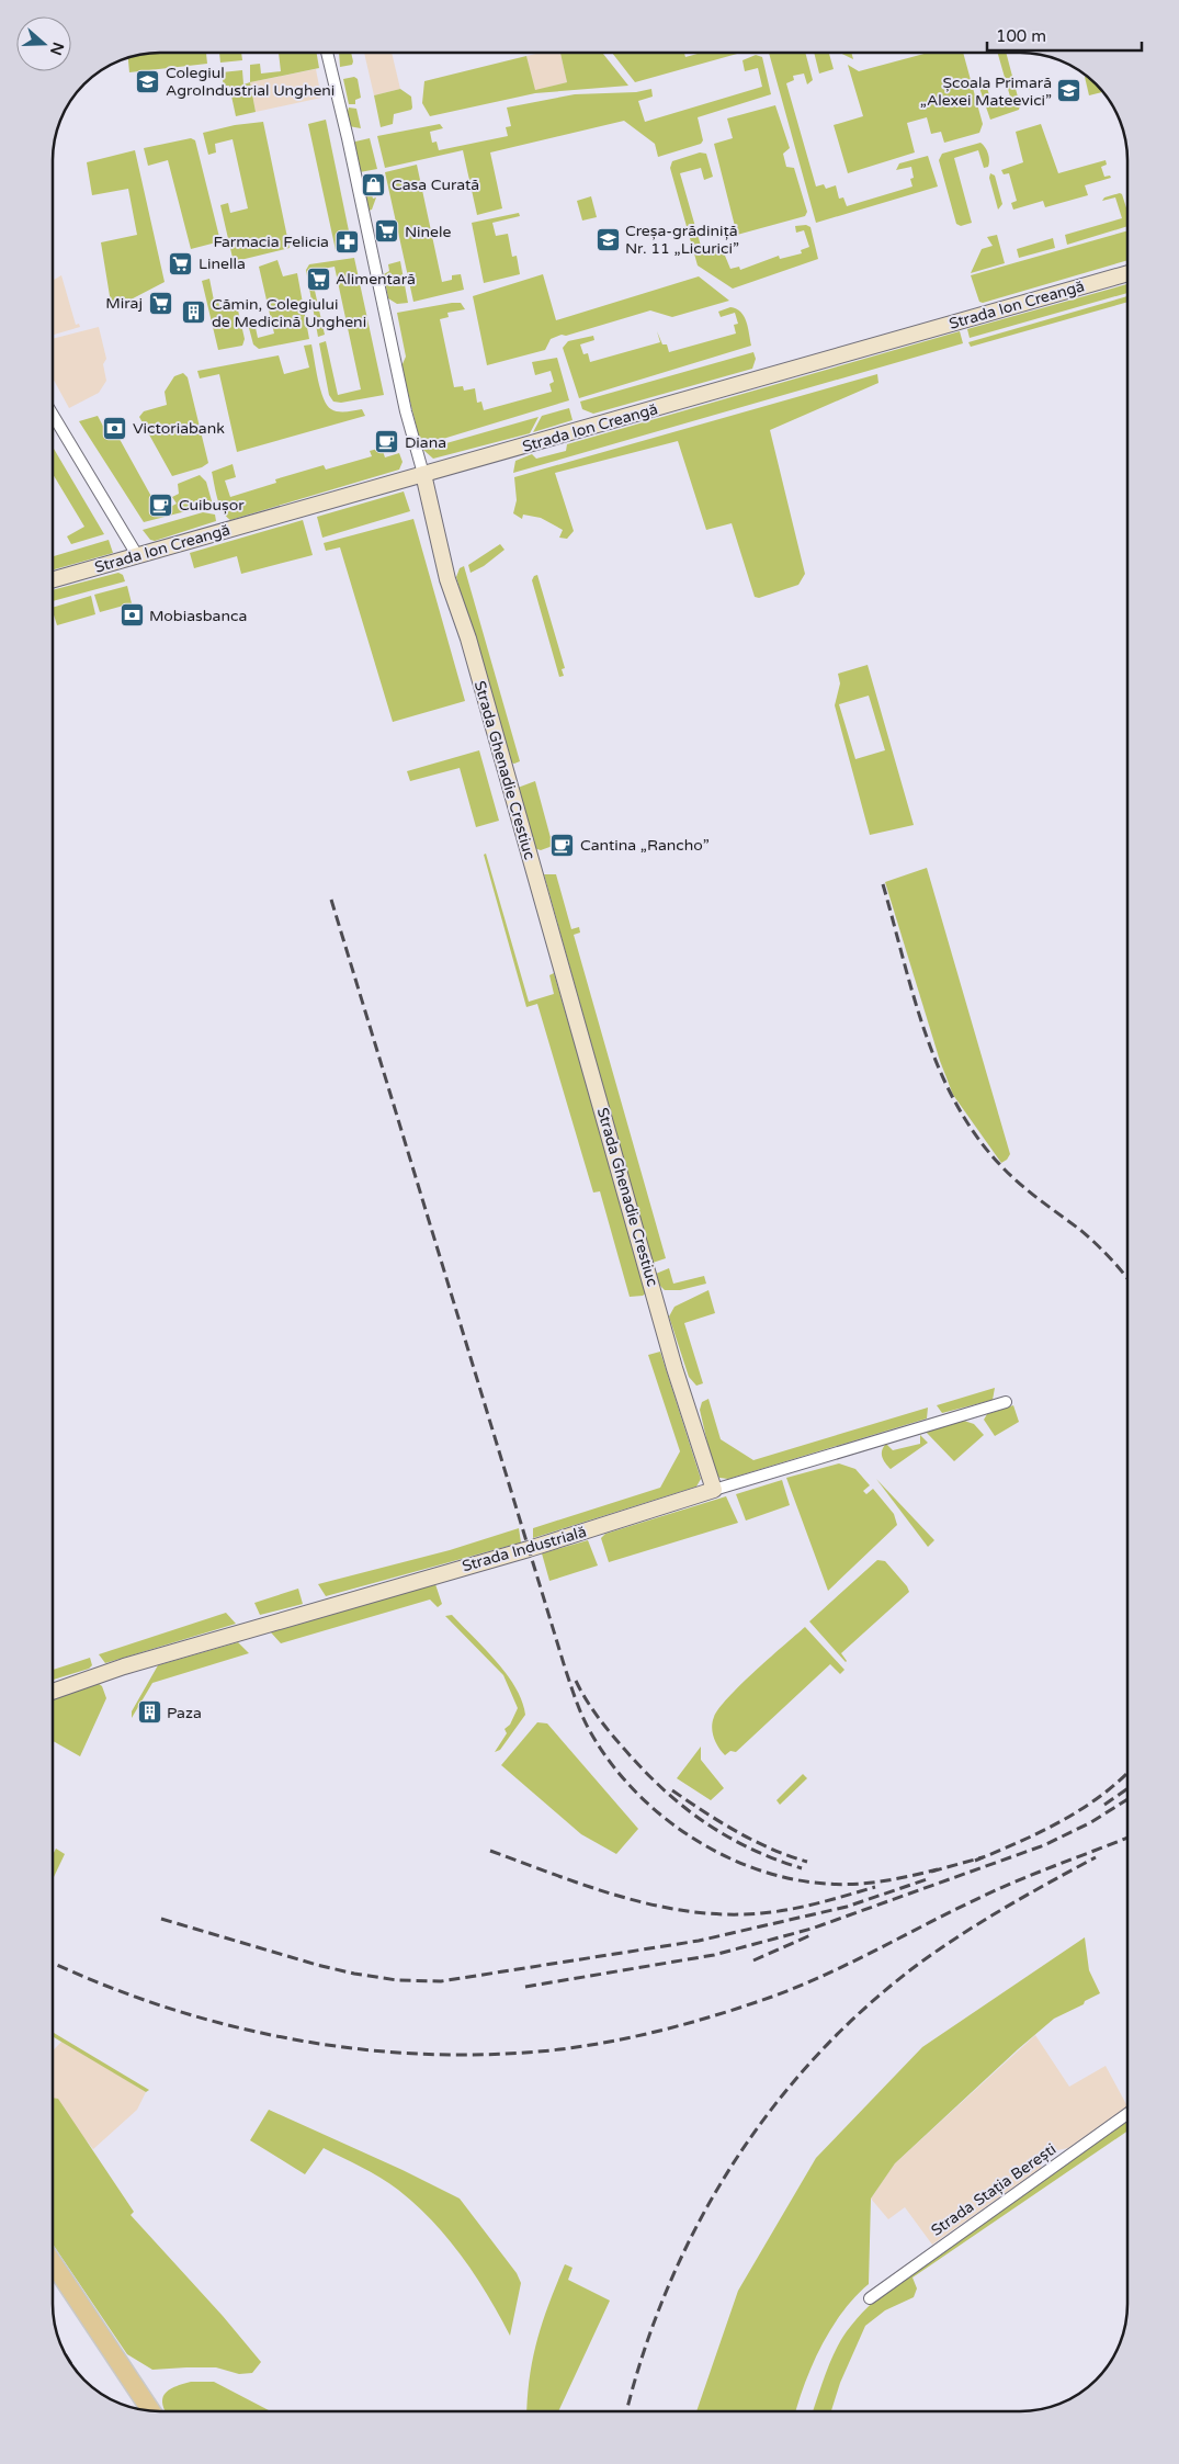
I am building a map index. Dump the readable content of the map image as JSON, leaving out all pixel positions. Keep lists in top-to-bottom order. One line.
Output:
{"streets":{"street":["Strada Ion Creangă","Strada Ghenadie Crestiuc","Strada Industrială","Strada Stația Berești"]},"crossings":[["Strada Ion Creangă","Strada Ghenadie Crestiuc"],["Strada Ghenadie Crestiuc","Strada Industrială"]],"places":{"school or university":["Colegiul AgroIndustrial Ungheni","Școala Primară „Alexei Mateevici”","Creșa-grădiniță Nr. 11 „Licurici”"],"shop":["Casa Curată"],"supermarket":["Ninele","Linella","Alimentară","Miraj"],"pharmacy":["Farmacia Felicia"],"building":["Cămin, Colegiului de Medicină Ungheni","Paza"],"bank":["Victoriabank","Mobiasbanca"],"cafe":["Diana","Cuibușor","Cantina „Rancho”"]},"scale_bar":"100 m","north":"right"}
